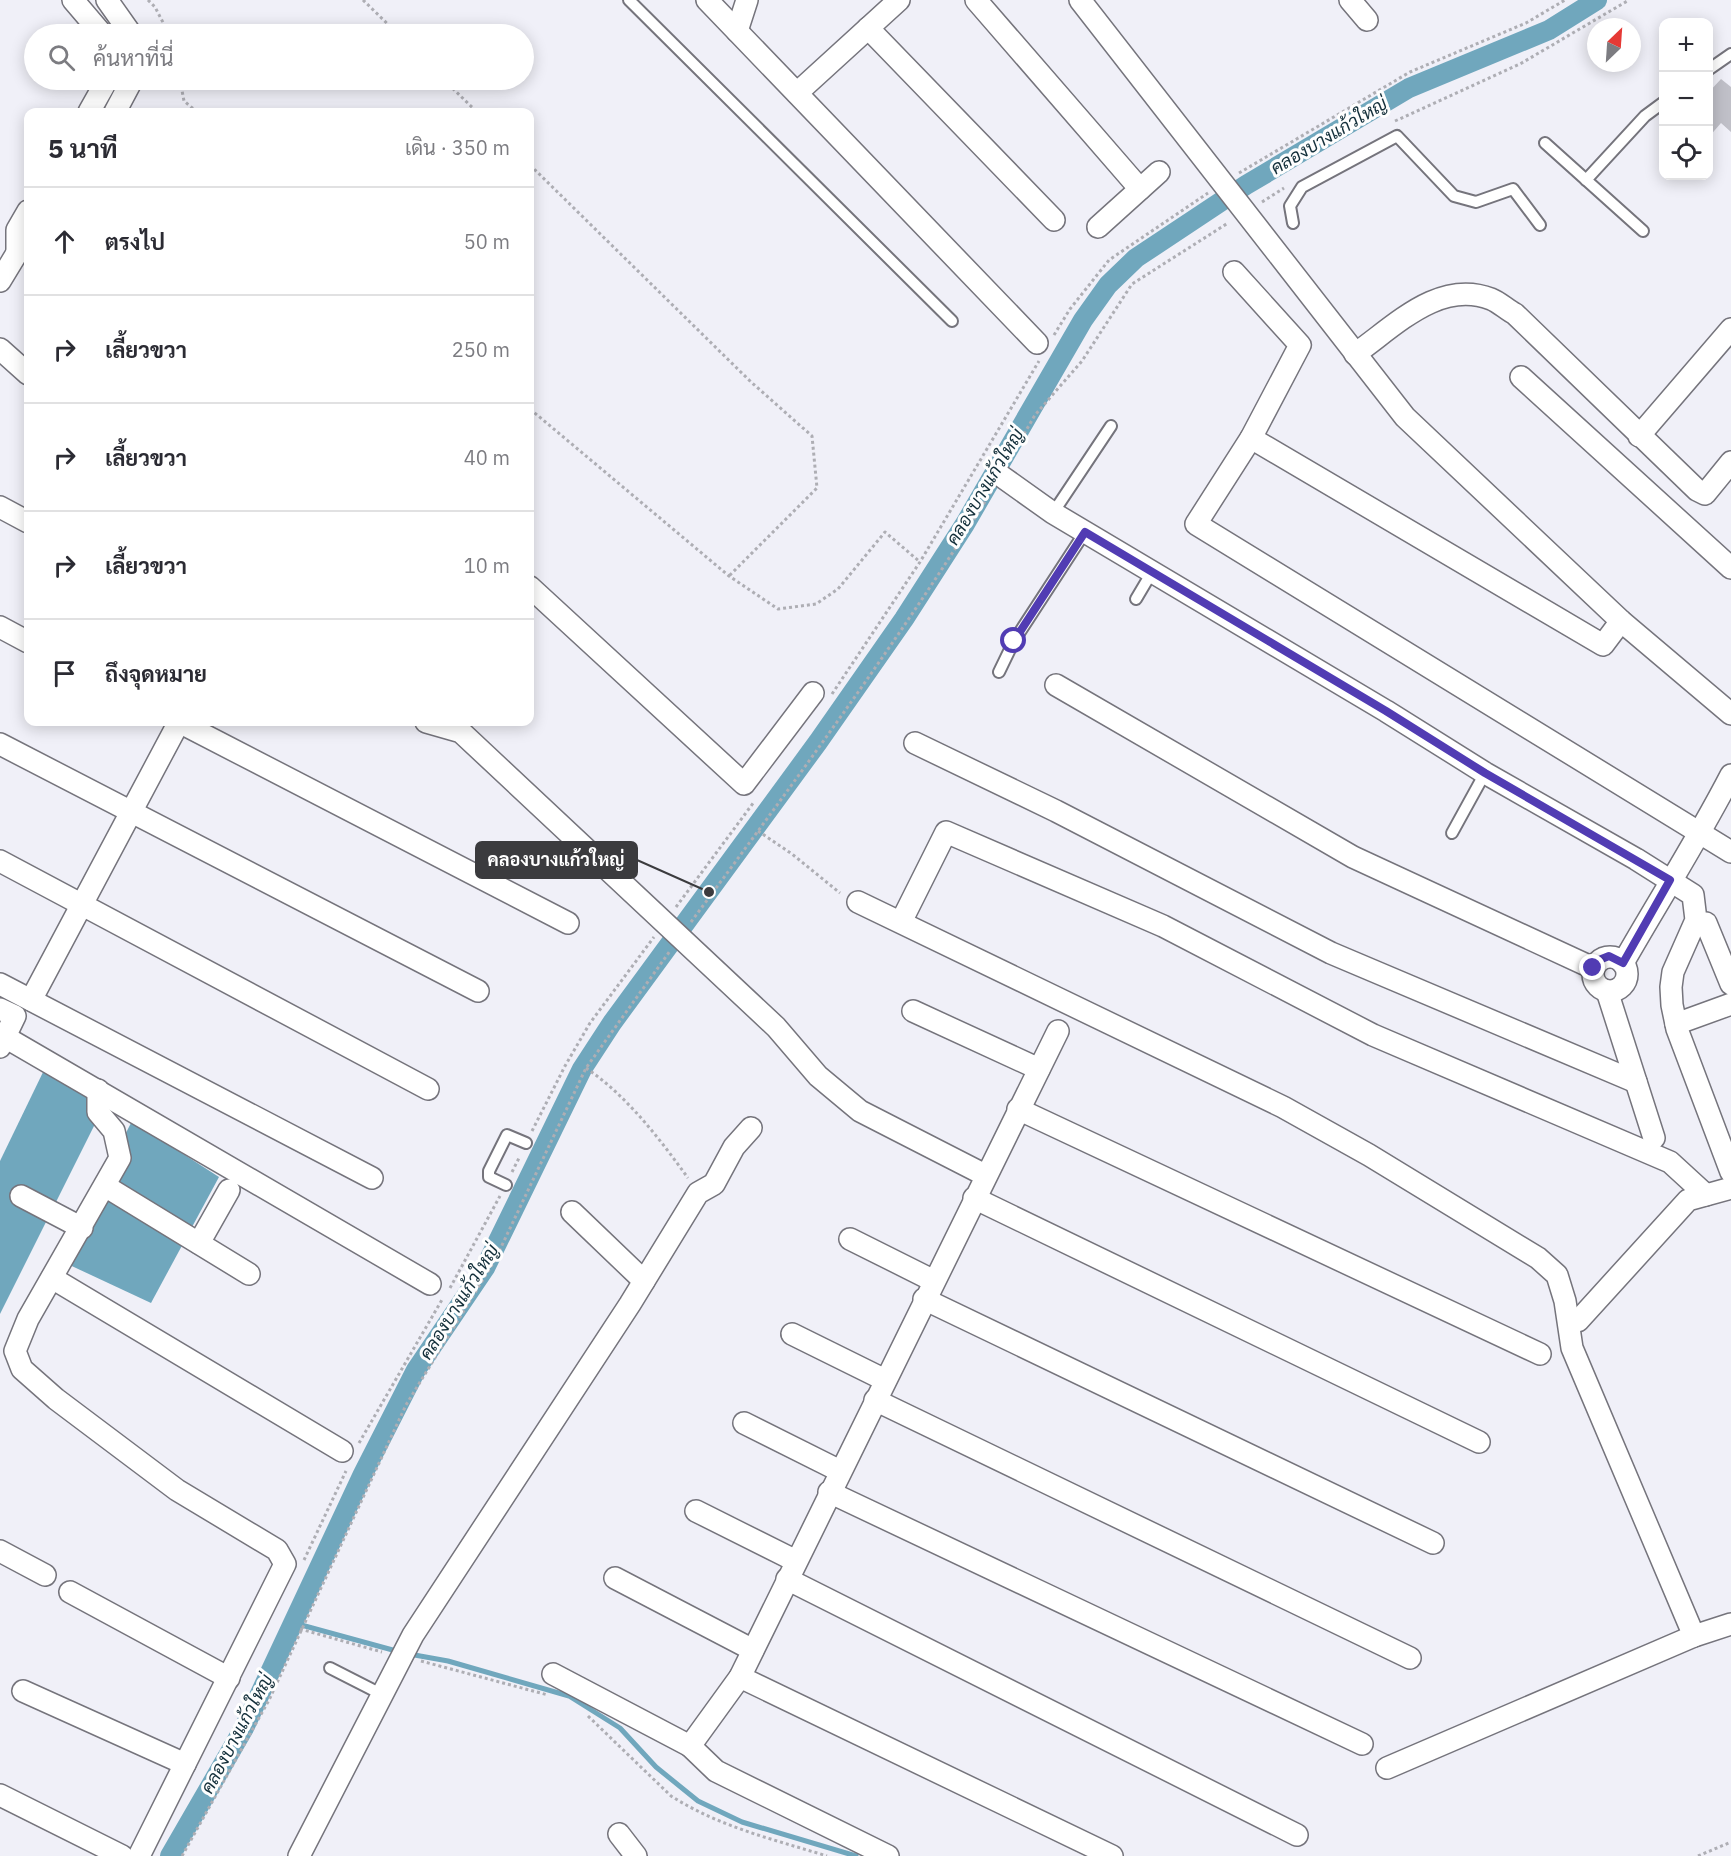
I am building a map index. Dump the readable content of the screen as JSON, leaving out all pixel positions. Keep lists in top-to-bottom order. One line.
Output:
{"water":["คลองบางแก้วใหญ่"],"places":["คลองบางแก้วใหญ่"],"north":"top right","page":{"map_buttons":["+","−"],"search":"ค้นหาที่นี่","heading":["5 นาที","เดิน · 350 m"],"list":[["ตรงไป","50 m"],["เลี้ยวขวา","250 m"],["เลี้ยวขวา","40 m"],["เลี้ยวขวา","10 m"],"ถึงจุดหมาย"]}}
